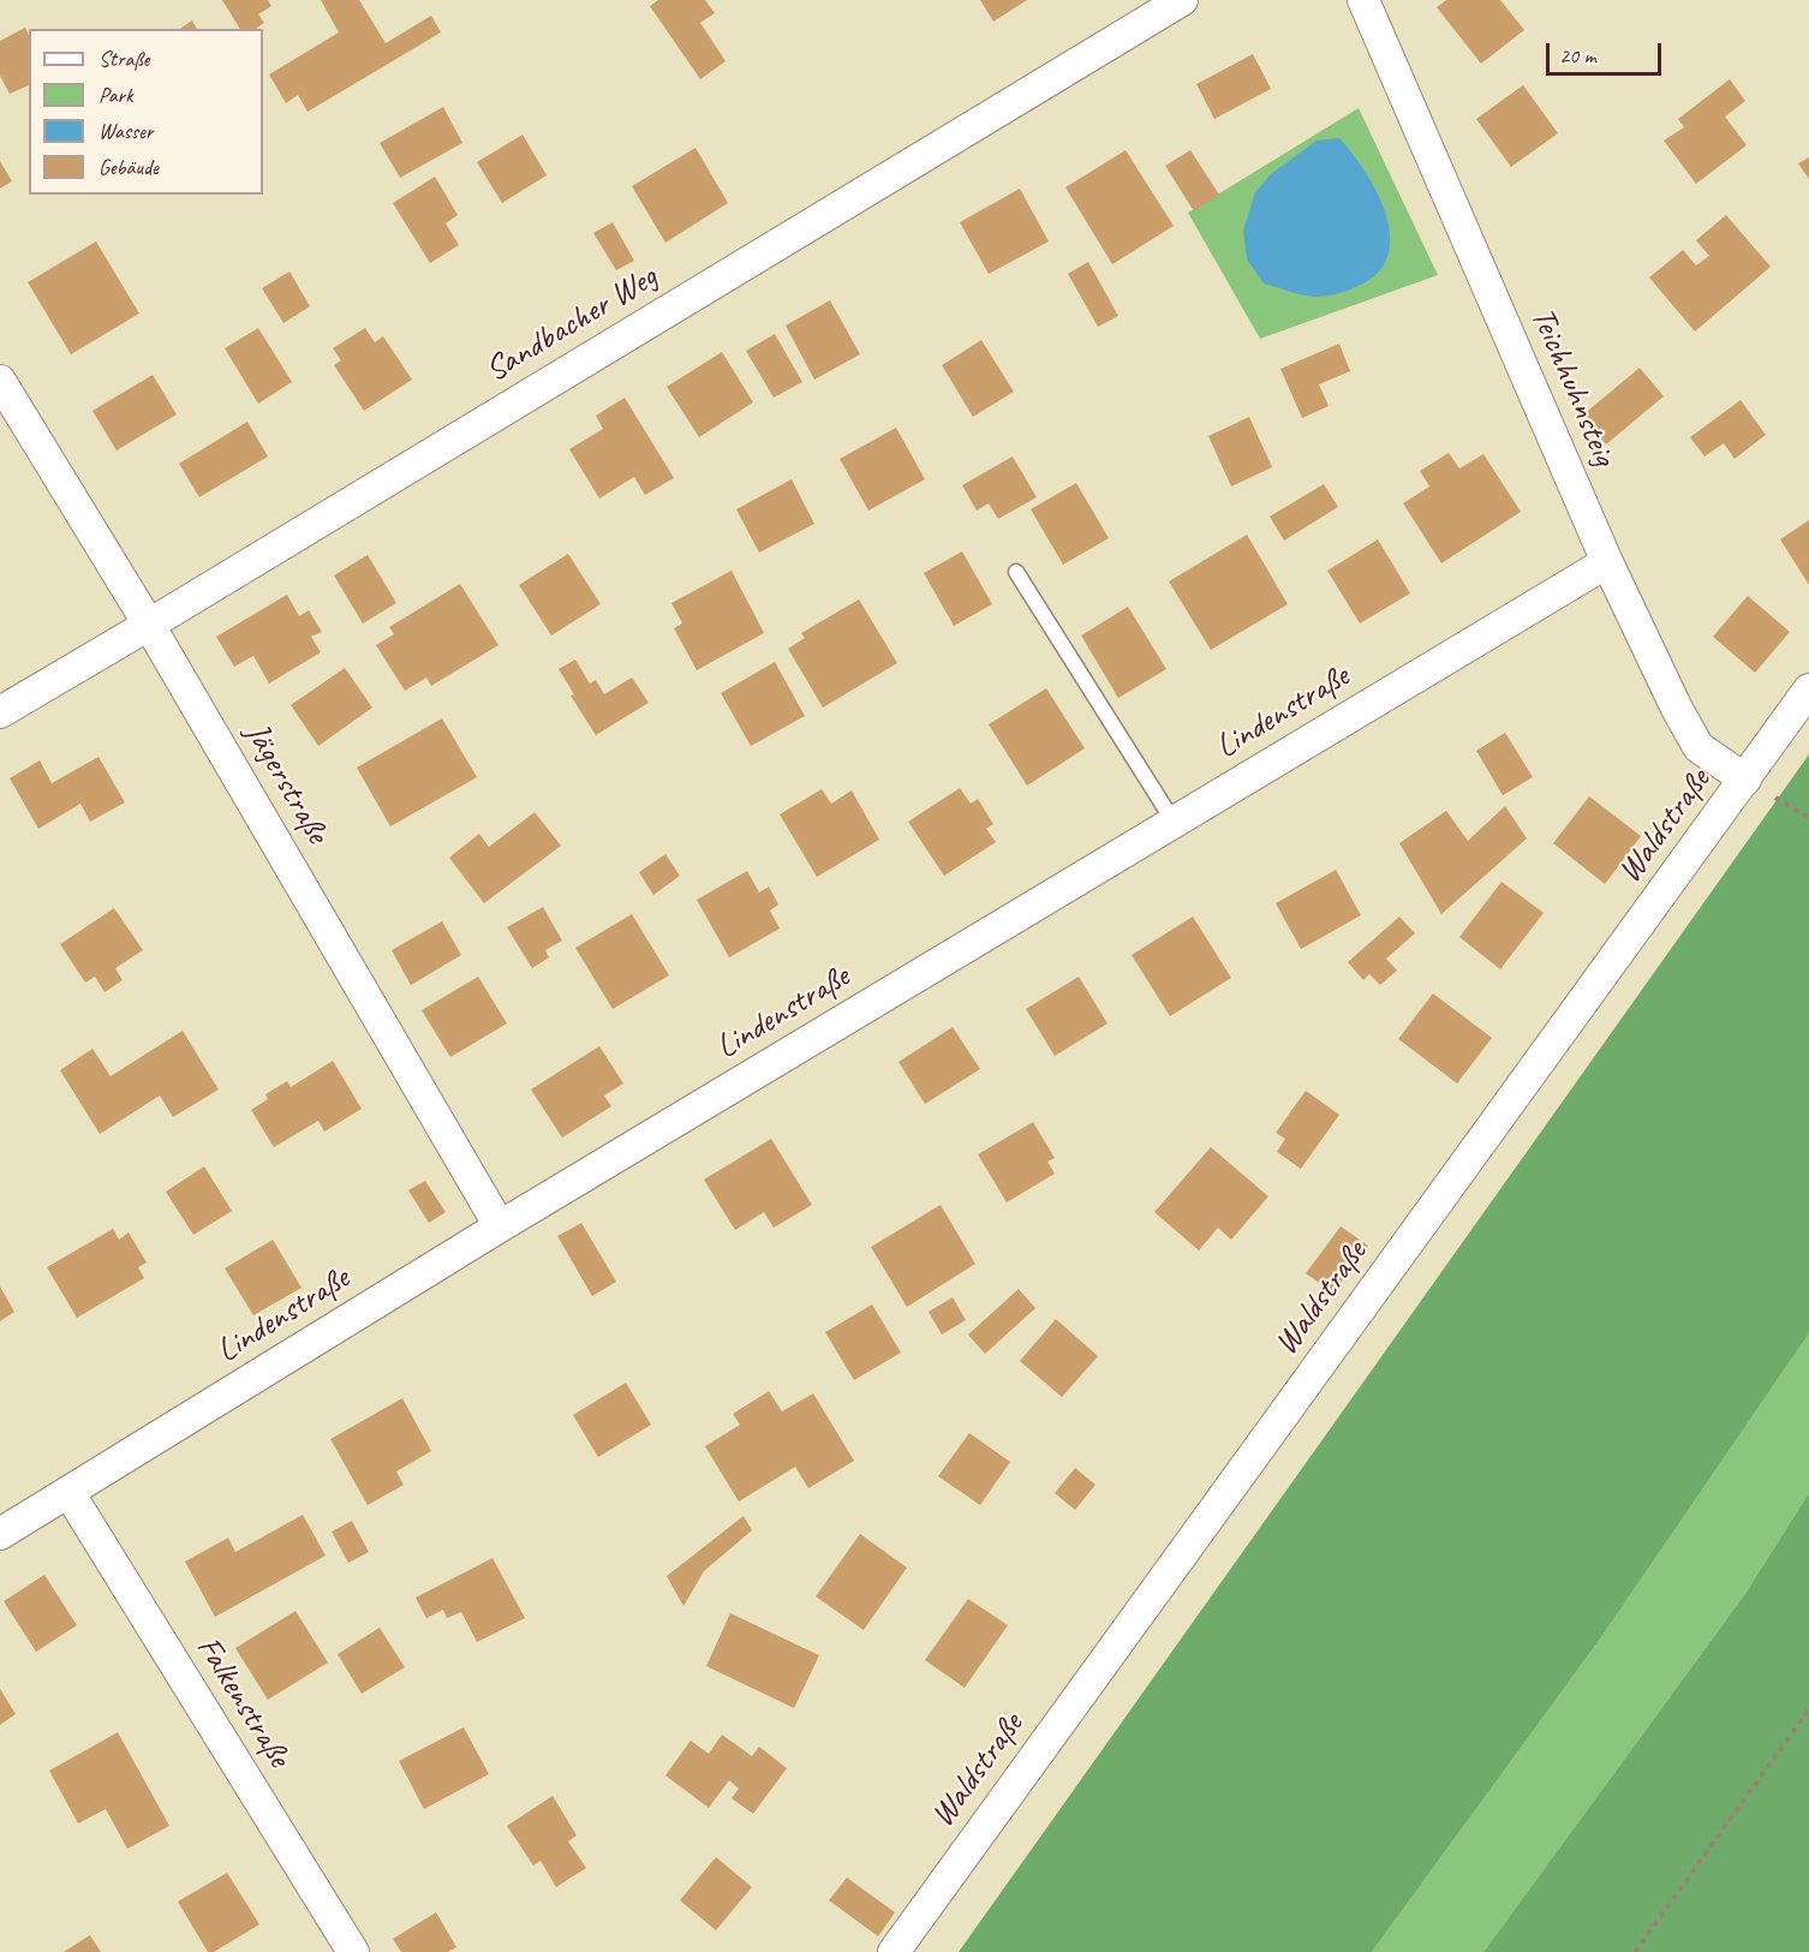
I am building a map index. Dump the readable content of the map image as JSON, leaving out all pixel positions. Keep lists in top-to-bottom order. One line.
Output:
{"streets":{"street":["Sandbacher Weg","Teichhuhnsteig","Lindenstraße","Jägerstraße","Waldstraße","Falkenstraße"]},"crossings":[["Sandbacher Weg","Jägerstraße"],["Teichhuhnsteig","Lindenstraße"],["Teichhuhnsteig","Waldstraße"],["Lindenstraße","Jägerstraße"],["Lindenstraße","Falkenstraße"]],"legend":["Straße","Park","Wasser","Gebäude"],"scale_bar":"20 m"}
